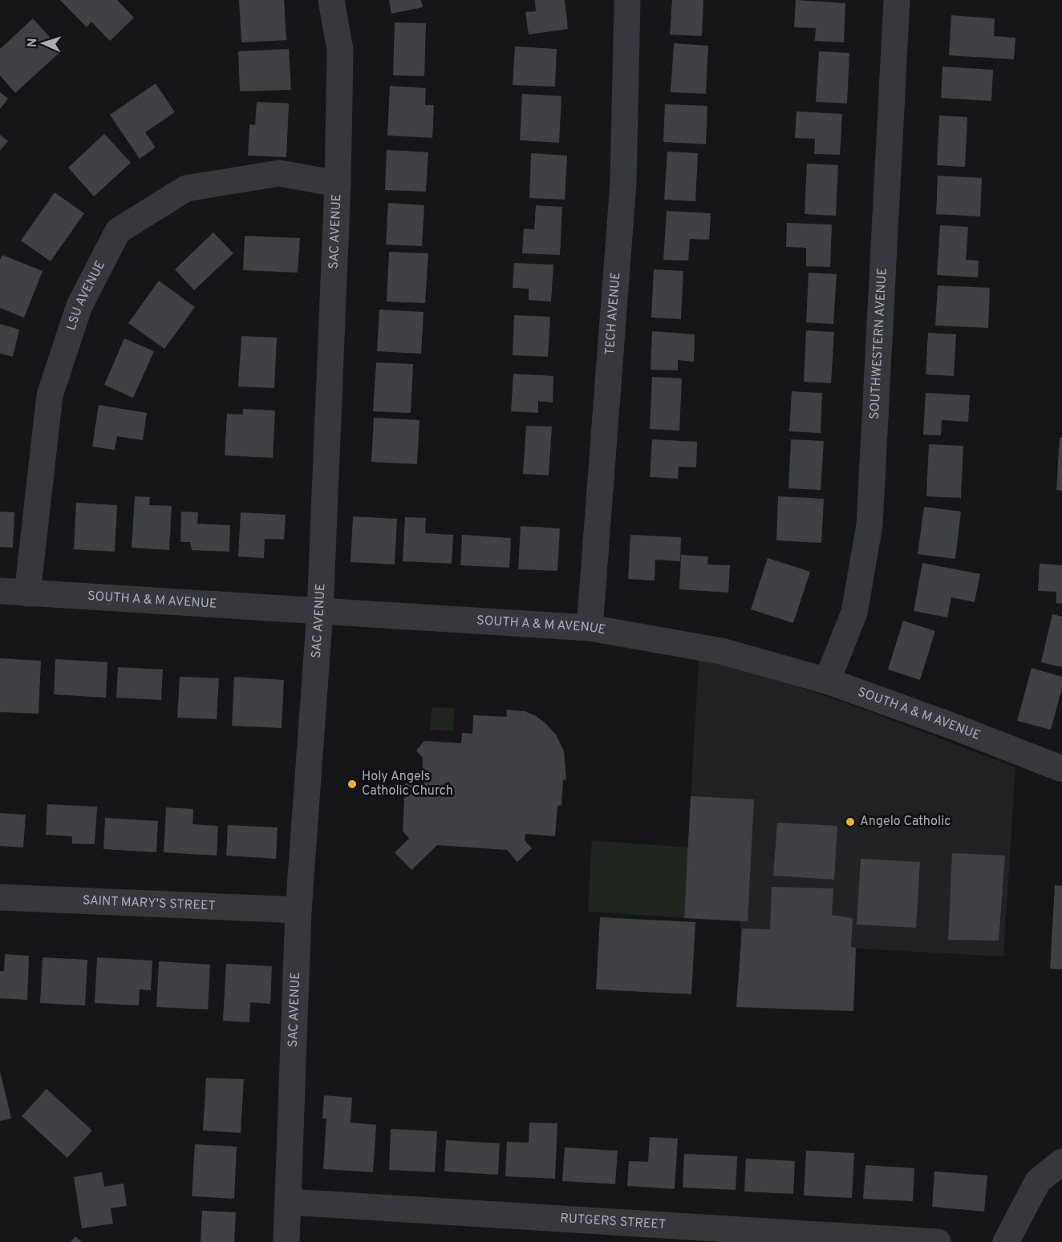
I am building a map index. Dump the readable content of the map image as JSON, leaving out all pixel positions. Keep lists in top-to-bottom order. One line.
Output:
{"streets":{"street":["SAC AVENUE","LSU AVENUE","TECH AVENUE","SOUTHWESTERN AVENUE","SOUTH A & M AVENUE","SAINT MARY'S STREET","RUTGERS STREET"]},"crossings":[["SAC AVENUE","LSU AVENUE"],["SAC AVENUE","SOUTH A & M AVENUE"],["SAC AVENUE","SAINT MARY'S STREET"],["SAC AVENUE","RUTGERS STREET"],["LSU AVENUE","SOUTH A & M AVENUE"],["TECH AVENUE","SOUTH A & M AVENUE"],["SOUTHWESTERN AVENUE","SOUTH A & M AVENUE"]],"places":["Holy Angels Catholic Church","Angelo Catholic"],"north":"left"}
